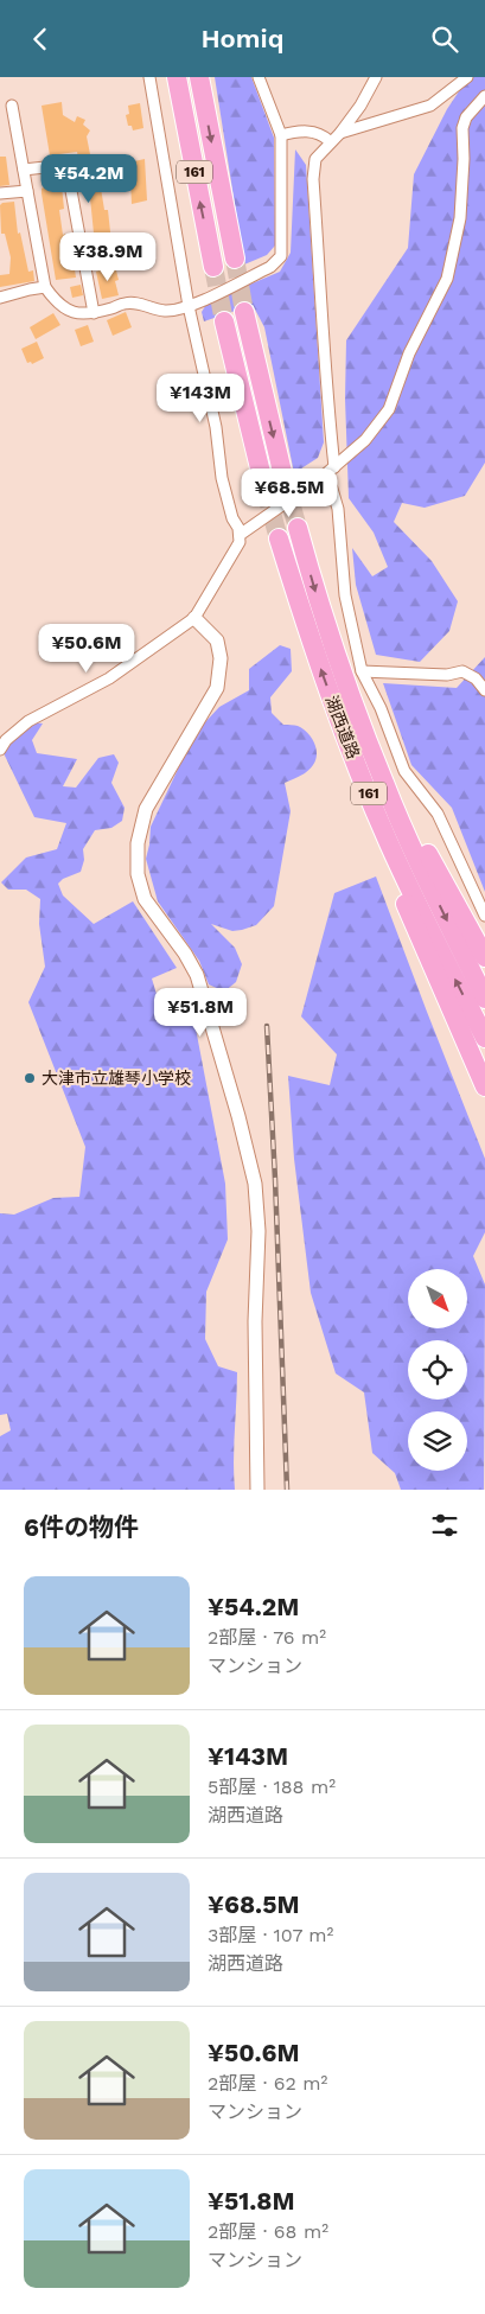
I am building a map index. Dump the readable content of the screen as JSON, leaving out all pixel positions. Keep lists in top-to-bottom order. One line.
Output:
{"streets":{"highway":["161","湖西道路"]},"places":["大津市立雄琴小学校"],"north":"bottom right","page":{"header":"Homiq","price":["¥54.2M","¥38.9M","¥143M","¥68.5M","¥50.6M","¥51.8M"],"heading":"6件の物件","list":[{"name":"¥54.2M","note":"2部屋 · 76 m² · マンション"},{"name":"¥143M","note":"5部屋 · 188 m² · 湖西道路"},{"name":"¥68.5M","note":"3部屋 · 107 m² · 湖西道路"},{"name":"¥50.6M","note":"2部屋 · 62 m² · マンション"},{"name":"¥51.8M","note":"2部屋 · 68 m² · マンション"}]}}
